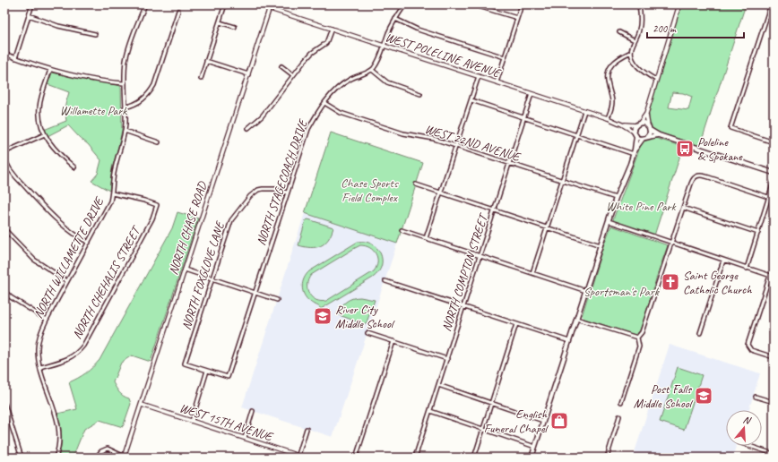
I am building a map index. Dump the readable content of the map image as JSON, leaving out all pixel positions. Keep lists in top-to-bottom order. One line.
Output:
{"streets":{"street":["WEST POLELINE AVENUE","WEST 22ND AVENUE","NORTH STAGECOACH DRIVE","NORTH CHASE ROAD","NORTH WILLAMETTE DRIVE","NORTH COMPTON STREET","NORTH FOXGLOVE LANE","NORTH CHEHALIS STREET","WEST 15TH AVENUE"]},"crossings":[["WEST POLELINE AVENUE","NORTH CHASE ROAD"],["WEST POLELINE AVENUE","NORTH COMPTON STREET"],["WEST 22ND AVENUE","NORTH STAGECOACH DRIVE"],["WEST 22ND AVENUE","NORTH COMPTON STREET"],["NORTH STAGECOACH DRIVE","NORTH FOXGLOVE LANE"],["NORTH CHASE ROAD","WEST 15TH AVENUE"],["NORTH WILLAMETTE DRIVE","NORTH CHEHALIS STREET"]],"parks":["Willamette Park","Chase Sports Field Complex","White Pine Park","Sportsman's Park"],"places":{"bus stop":["Poleline & Spokane"],"church":["Saint George Catholic Church"],"school or university":["River City Middle School","Post Falls Middle School"],"shop":["English Funeral Chapel"]},"scale_bar":"200 m","north":"top"}
